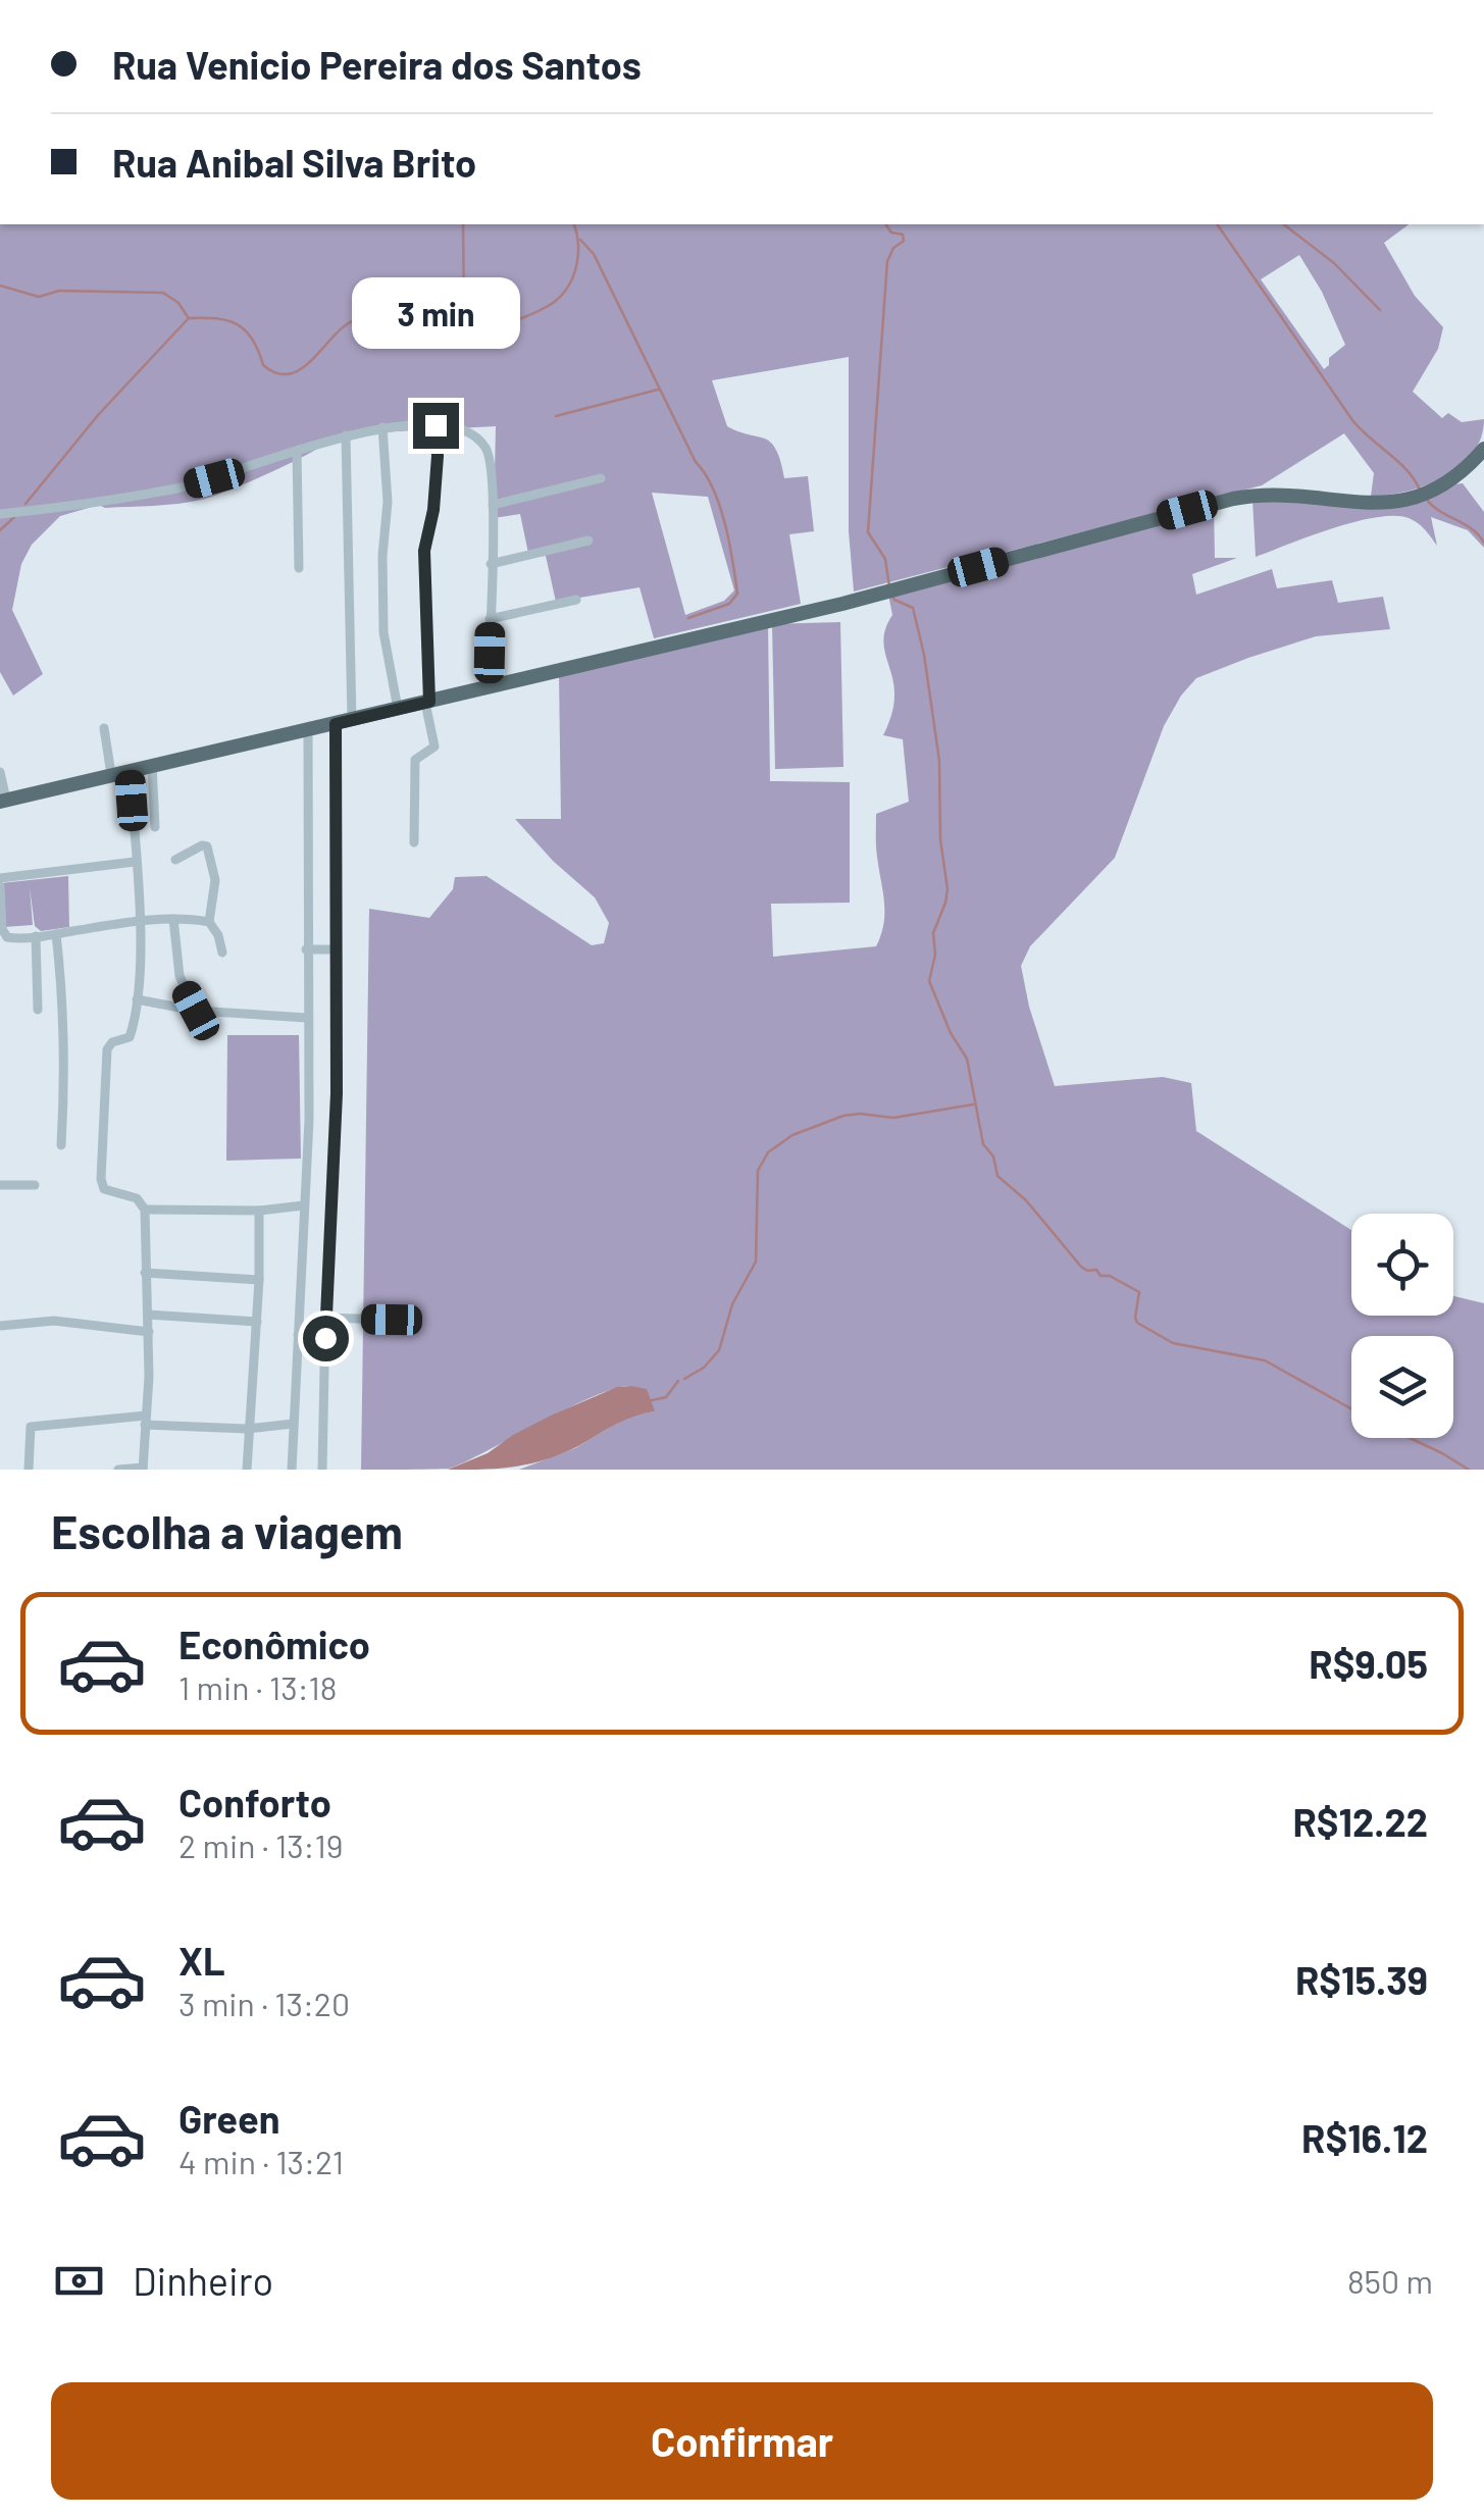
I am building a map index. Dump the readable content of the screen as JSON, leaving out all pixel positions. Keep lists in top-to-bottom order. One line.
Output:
{"page":{"banner":["Rua Venicio Pereira dos Santos","Rua Anibal Silva Brito"],"bubble":"3 min","heading":"Escolha a viagem","list":[{"name":"Econômico","note":"1 min · 13:18","value":"R$9.05"},{"name":"Conforto","note":"2 min · 13:19","value":"R$12.22"},{"name":"XL","note":"3 min · 13:20","value":"R$15.39"},{"name":"Green","note":"4 min · 13:21","value":"R$16.12"}],"pay":["Dinheiro","850 m"],"buttons":"Confirmar"}}
